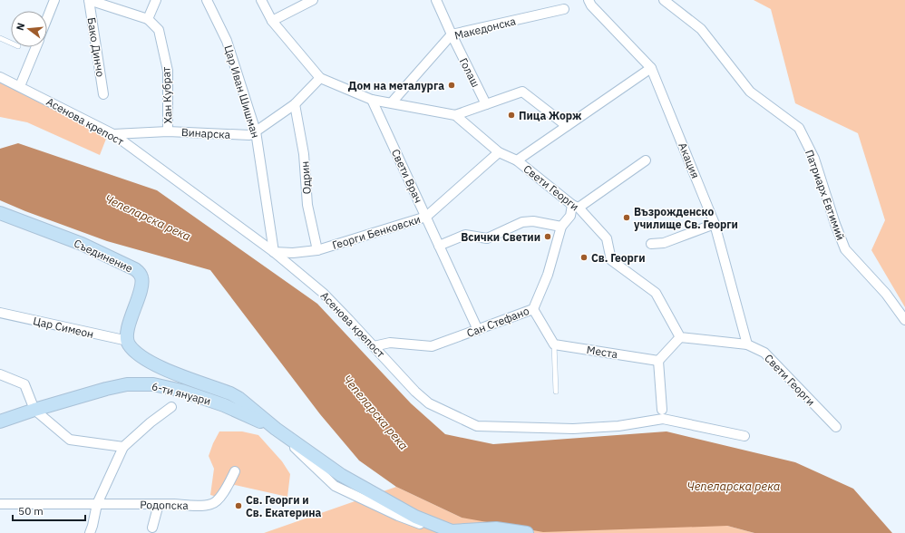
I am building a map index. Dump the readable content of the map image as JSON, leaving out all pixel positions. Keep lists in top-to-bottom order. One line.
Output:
{"streets":{"main road":["Съединение","6-ти януари"],"street":["Македонска","Бако Динчо","Голаш","Цар Иван Шишман","Хан Кубрат","Асенова крепост","Винарска","Акация","Свети Врач","Одрин","Свети Георги","Патриарх Евтимий","Георги Бенковски","Сан Стефано","Цар Симеон","Места","Родопска"]},"crossings":[["Македонска","Голаш"],["Македонска","Свети Георги"],["Цар Иван Шишман","Асенова крепост"],["Цар Иван Шишман","Винарска"],["Цар Иван Шишман","Георги Бенковски"],["Хан Кубрат","Винарска"],["Асенова крепост","Винарска"],["Асенова крепост","Георги Бенковски"],["Асенова крепост","Сан Стефано"],["Винарска","Одрин"],["Винарска","Свети Георги"],["Акация","Свети Георги"],["Свети Врач","Свети Георги"],["Свети Врач","Георги Бенковски"],["Свети Врач","Сан Стефано"],["Одрин","Георги Бенковски"],["Свети Георги","Георги Бенковски"],["Свети Георги","Сан Стефано"],["Съединение","Цар Симеон"]],"water":["Чепеларска река"],"places":["Дом на металурга","Пица Жорж","Възрожденско училище Св. Георги","Всички Светии","Св. Георги","Св. Георги и Св. Екатерина"],"scale_bar":"50 m","north":"left"}
